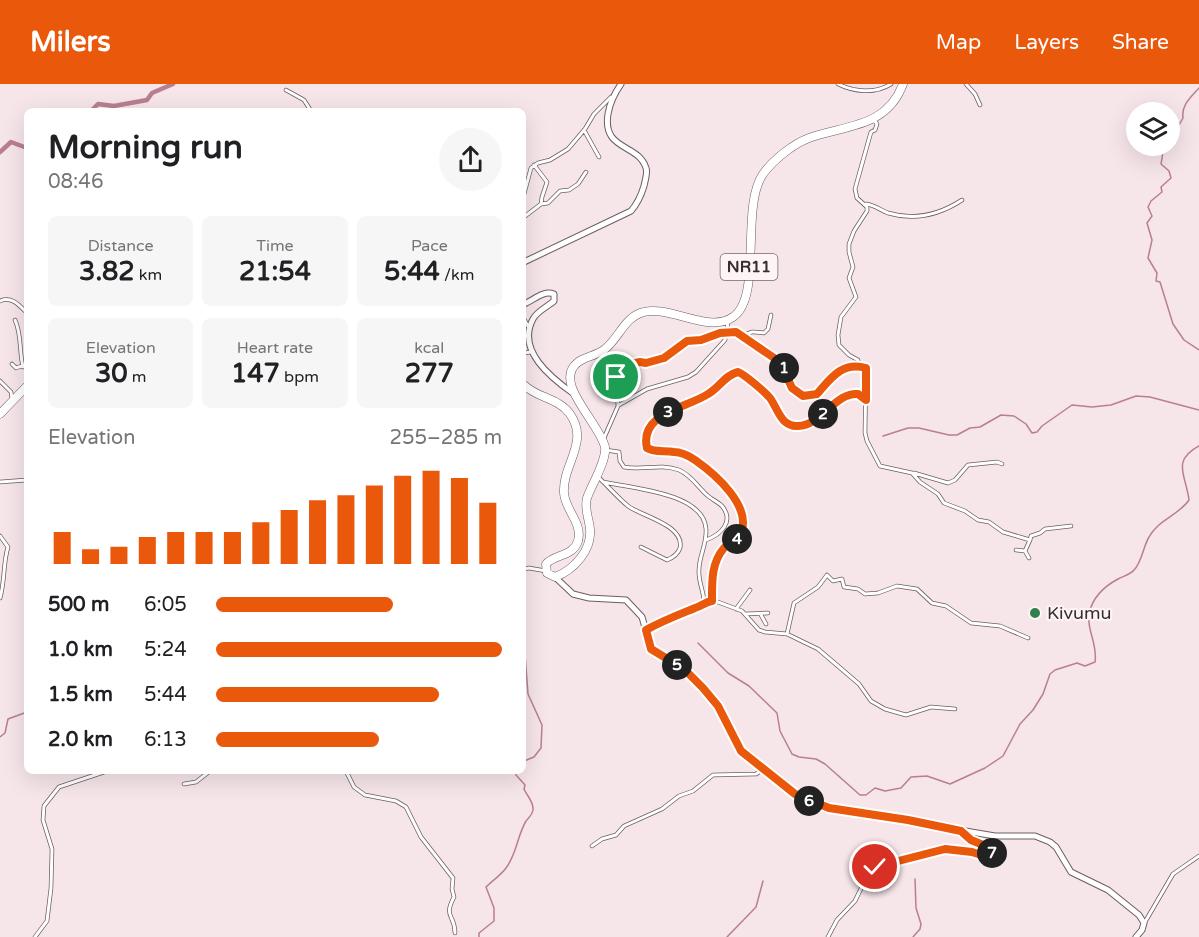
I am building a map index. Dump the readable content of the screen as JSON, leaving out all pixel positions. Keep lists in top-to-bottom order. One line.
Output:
{"streets":{"highway":["NR11"]},"places":["Kivumu"],"page":{"header":"Milers","nav":["Map","Layers","Share"],"heading":["Morning run","08:46"],"stats":[["Distance","3.82 km"],["Time","21:54"],["Pace","5:44 /km"],["Elevation","30 m"],["Heart rate","147 bpm"],["kcal","277"]],"pins":["1","3","2","4","5","6","7"],"chart":["Elevation","255–285 m"],"list":[{"name":"500 m","note":"6:05"},{"name":"1.0 km","note":"5:24"},{"name":"1.5 km","note":"5:44"},{"name":"2.0 km","note":"6:13"}]}}
